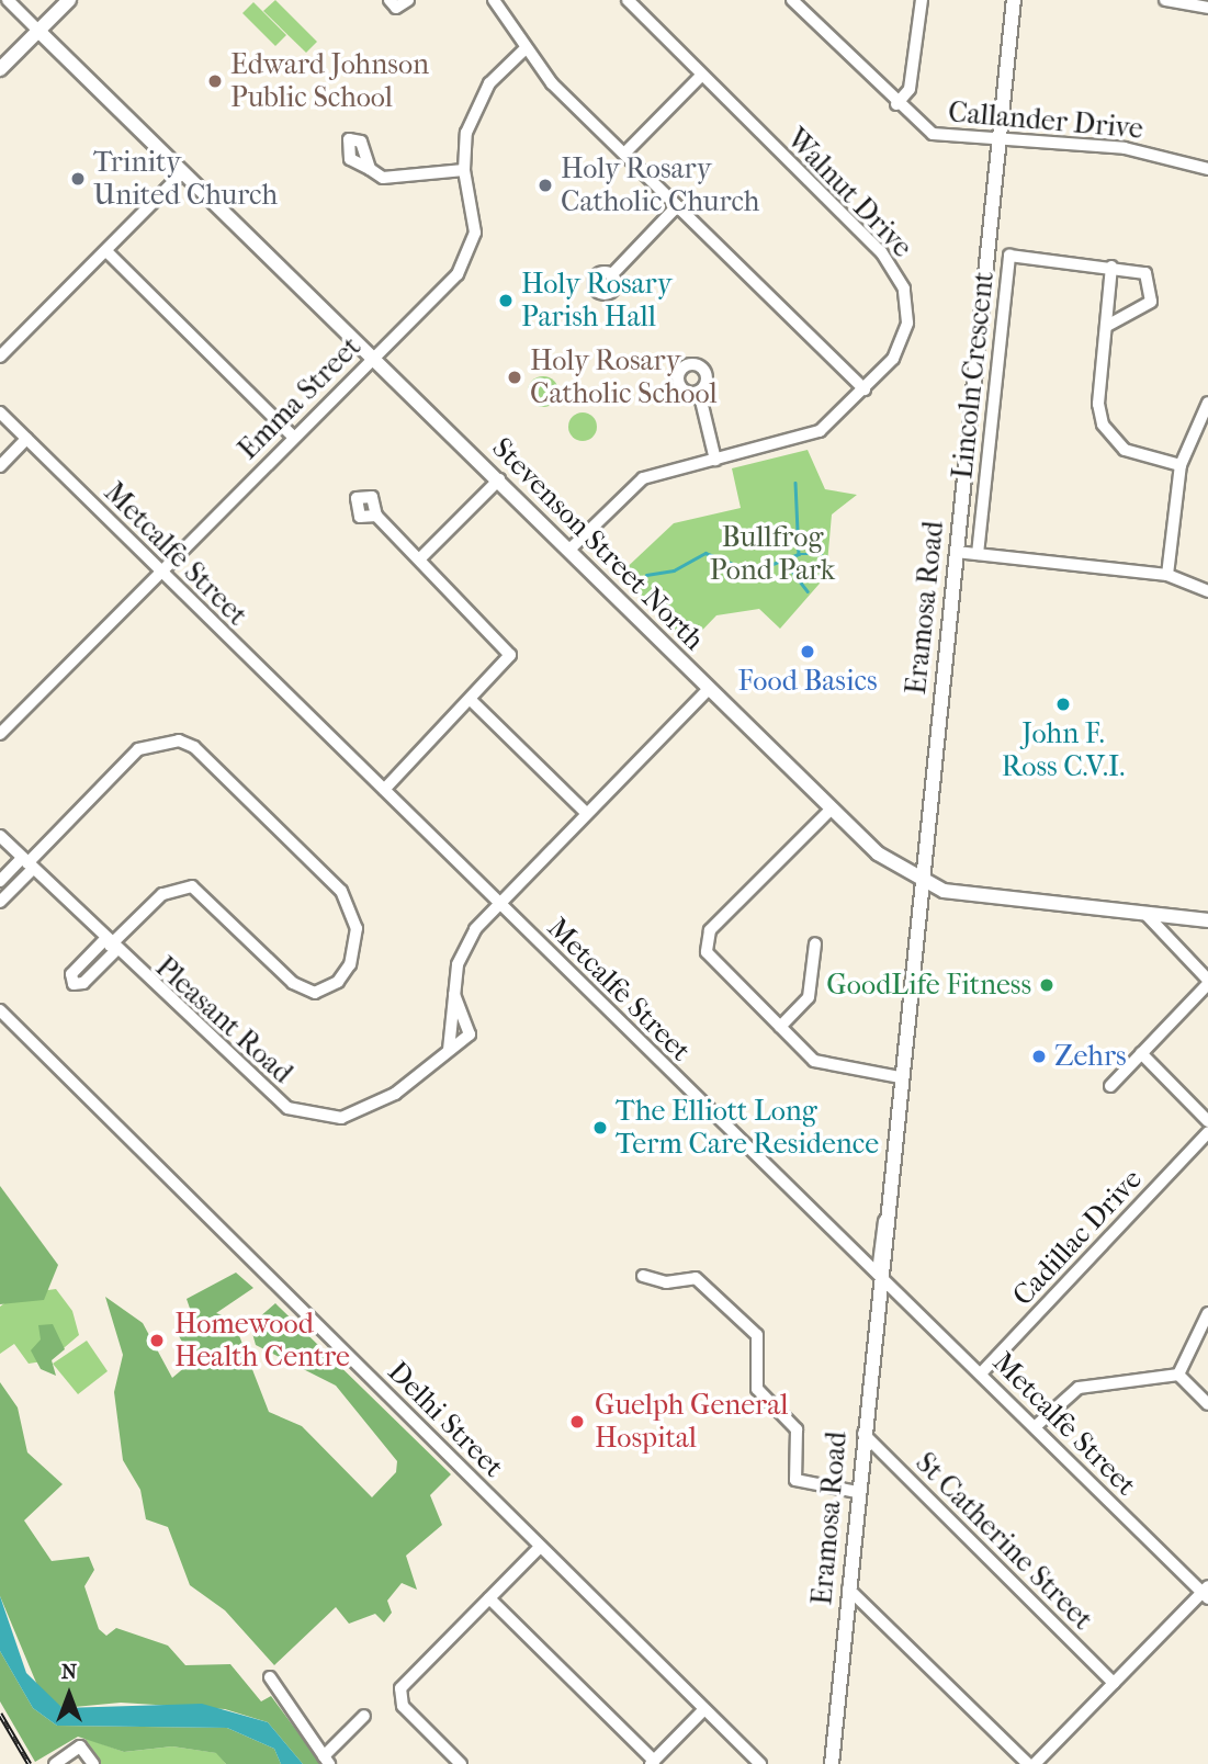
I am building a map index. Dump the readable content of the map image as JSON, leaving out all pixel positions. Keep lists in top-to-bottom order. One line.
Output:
{"streets":{"main road":["Stevenson Street North","Eramosa Road"],"street":["Callander Drive","Walnut Drive","Lincoln Crescent","Emma Street","Metcalfe Street","Pleasant Road","Cadillac Drive","Delhi Street","St Catherine Street"]},"crossings":[["Callander Drive","Eramosa Road"],["Walnut Drive","Stevenson Street North"],["Emma Street","Stevenson Street North"],["Emma Street","Metcalfe Street"],["Stevenson Street North","Eramosa Road"],["Metcalfe Street","Eramosa Road"],["Metcalfe Street","Cadillac Drive"],["Eramosa Road","St Catherine Street"]],"parks":["Bullfrog Pond Park"],"places":["Edward Johnson Public School","Trinity United Church","Holy Rosary Catholic Church","Holy Rosary Parish Hall","Holy Rosary Catholic School","Food Basics","John F. Ross C.V.I.","GoodLife Fitness","Zehrs","The Elliott Long Term Care Residence","Homewood Health Centre","Guelph General Hospital"],"north":"top"}
